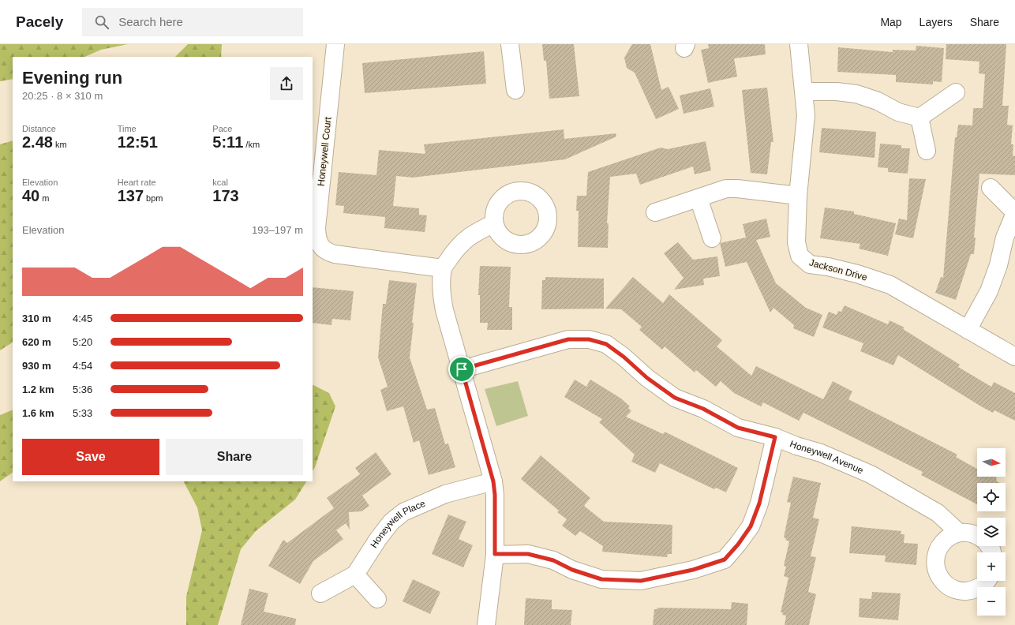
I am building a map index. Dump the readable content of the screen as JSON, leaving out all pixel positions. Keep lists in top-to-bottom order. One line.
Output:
{"streets":{"street":["Honeywell Court","Jackson Drive","Honeywell Avenue","Honeywell Place"]},"north":"right","page":{"header":"Pacely","search":"Search here","nav":["Map","Layers","Share"],"heading":["Evening run","20:25 · 8 × 310 m"],"stats":[["Distance","2.48 km"],["Time","12:51"],["Pace","5:11 /km"],["Elevation","40 m"],["Heart rate","137 bpm"],["kcal","173"]],"chart":["Elevation","193–197 m"],"list":[{"name":"310 m","note":"4:45"},{"name":"620 m","note":"5:20"},{"name":"930 m","note":"4:54"},{"name":"1.2 km","note":"5:36"},{"name":"1.6 km","note":"5:33"}],"buttons":["Save","Share"],"map_buttons":["+","−"]}}
